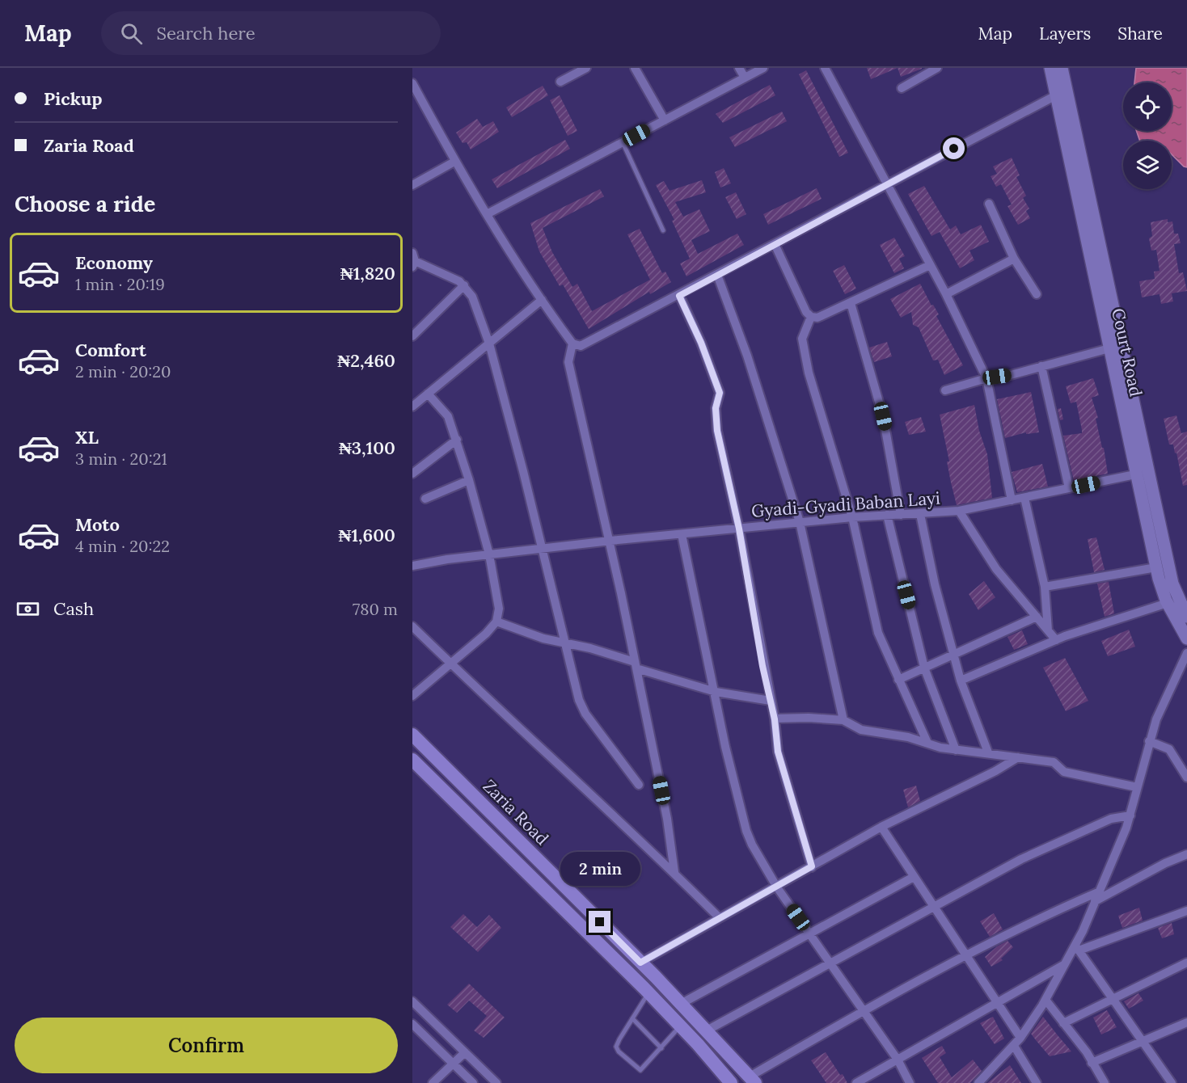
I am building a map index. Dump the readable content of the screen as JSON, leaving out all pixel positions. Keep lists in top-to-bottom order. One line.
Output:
{"streets":{"highway":["Zaria Road"],"main road":["Court Road"],"street":["Gyadi-Gyadi Baban Layi"]},"crossings":[["Court Road","Gyadi-Gyadi Baban Layi"]],"page":{"header":"Map","search":"Search here","nav":["Map","Layers","Share"],"banner":["Pickup","Zaria Road"],"heading":"Choose a ride","list":[{"name":"Economy","note":"1 min · 20:19","value":"₦1,820"},{"name":"Comfort","note":"2 min · 20:20","value":"₦2,460"},{"name":"XL","note":"3 min · 20:21","value":"₦3,100"},{"name":"Moto","note":"4 min · 20:22","value":"₦1,600"}],"pay":["Cash","780 m"],"bubble":"2 min","buttons":"Confirm"}}
